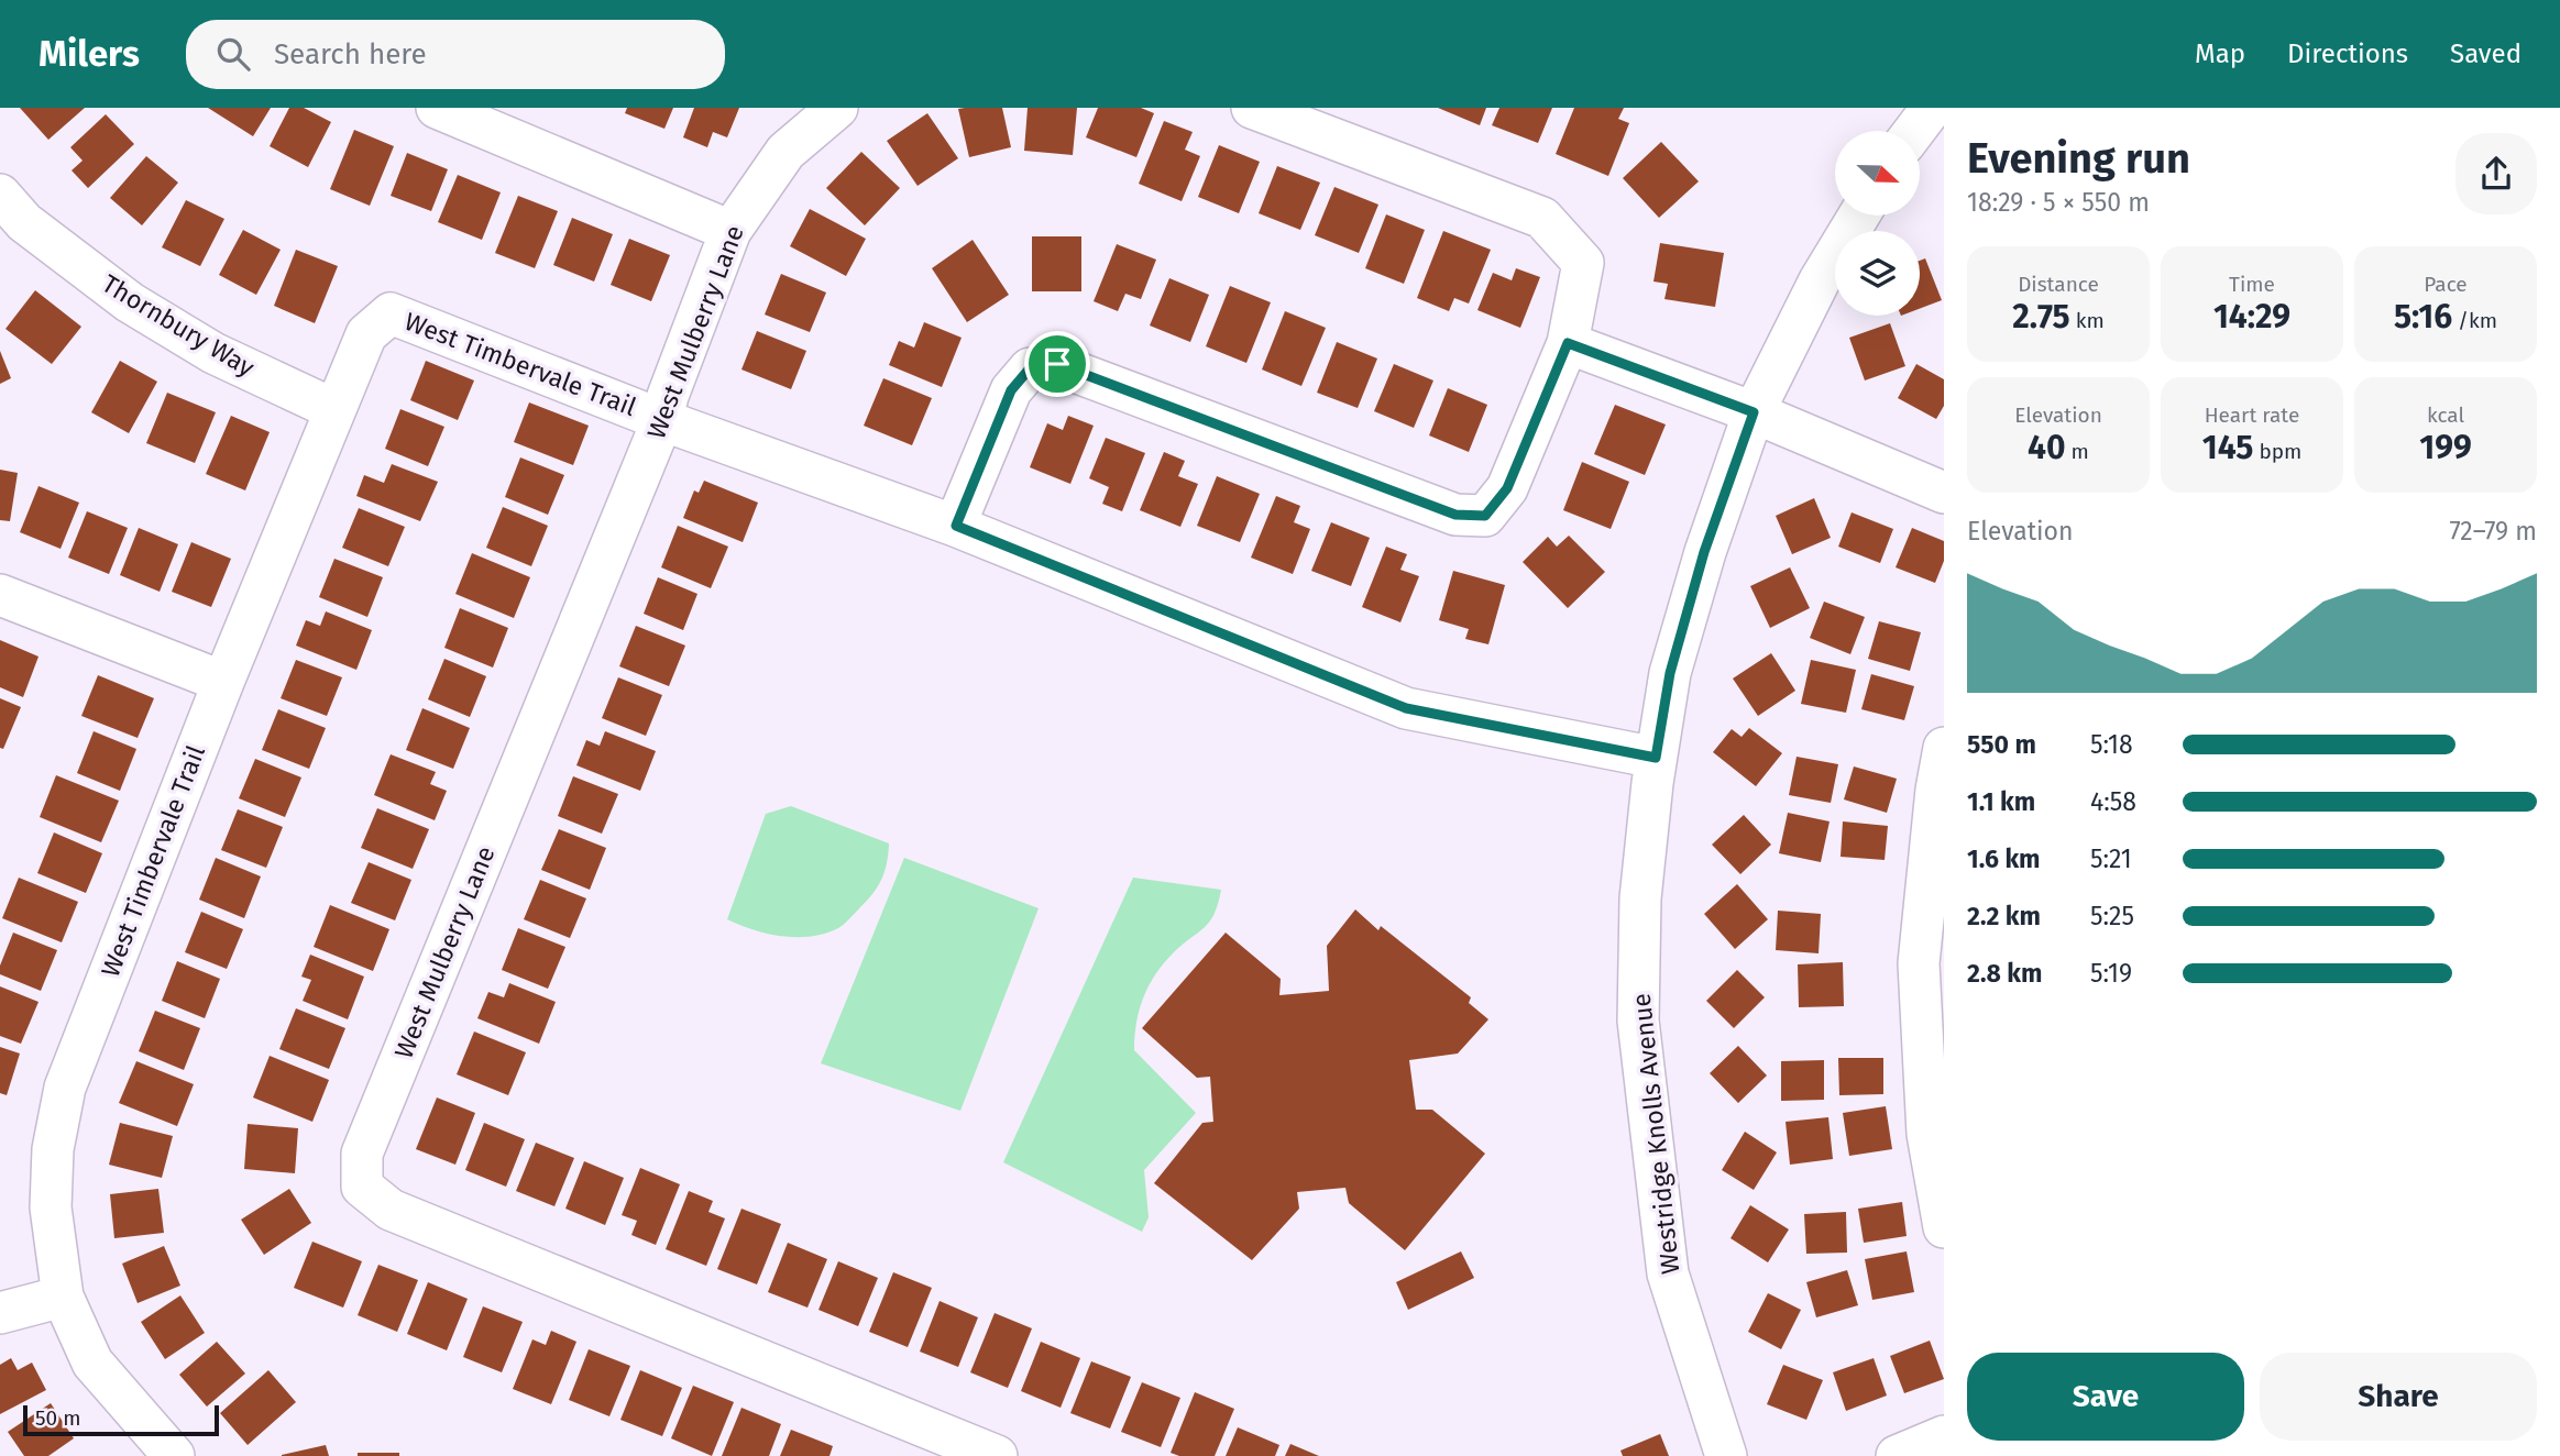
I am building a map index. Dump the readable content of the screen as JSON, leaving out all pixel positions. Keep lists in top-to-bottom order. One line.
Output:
{"streets":{"street":["Thornbury Way","West Mulberry Lane","West Timbervale Trail","Westridge Knolls Avenue"]},"crossings":[["Thornbury Way","West Timbervale Trail"],["West Mulberry Lane","West Timbervale Trail"],["West Timbervale Trail","Westridge Knolls Avenue"]],"scale_bar":"50 m","north":"right","page":{"header":"Milers","search":"Search here","nav":["Map","Directions","Saved"],"heading":["Evening run","18:29 · 5 × 550 m"],"stats":[["Distance","2.75 km"],["Time","14:29"],["Pace","5:16 /km"],["Elevation","40 m"],["Heart rate","145 bpm"],["kcal","199"]],"chart":["Elevation","72–79 m"],"list":[{"name":"550 m","note":"5:18"},{"name":"1.1 km","note":"4:58"},{"name":"1.6 km","note":"5:21"},{"name":"2.2 km","note":"5:25"},{"name":"2.8 km","note":"5:19"}],"buttons":["Save","Share"],"scale":"50 m"}}
